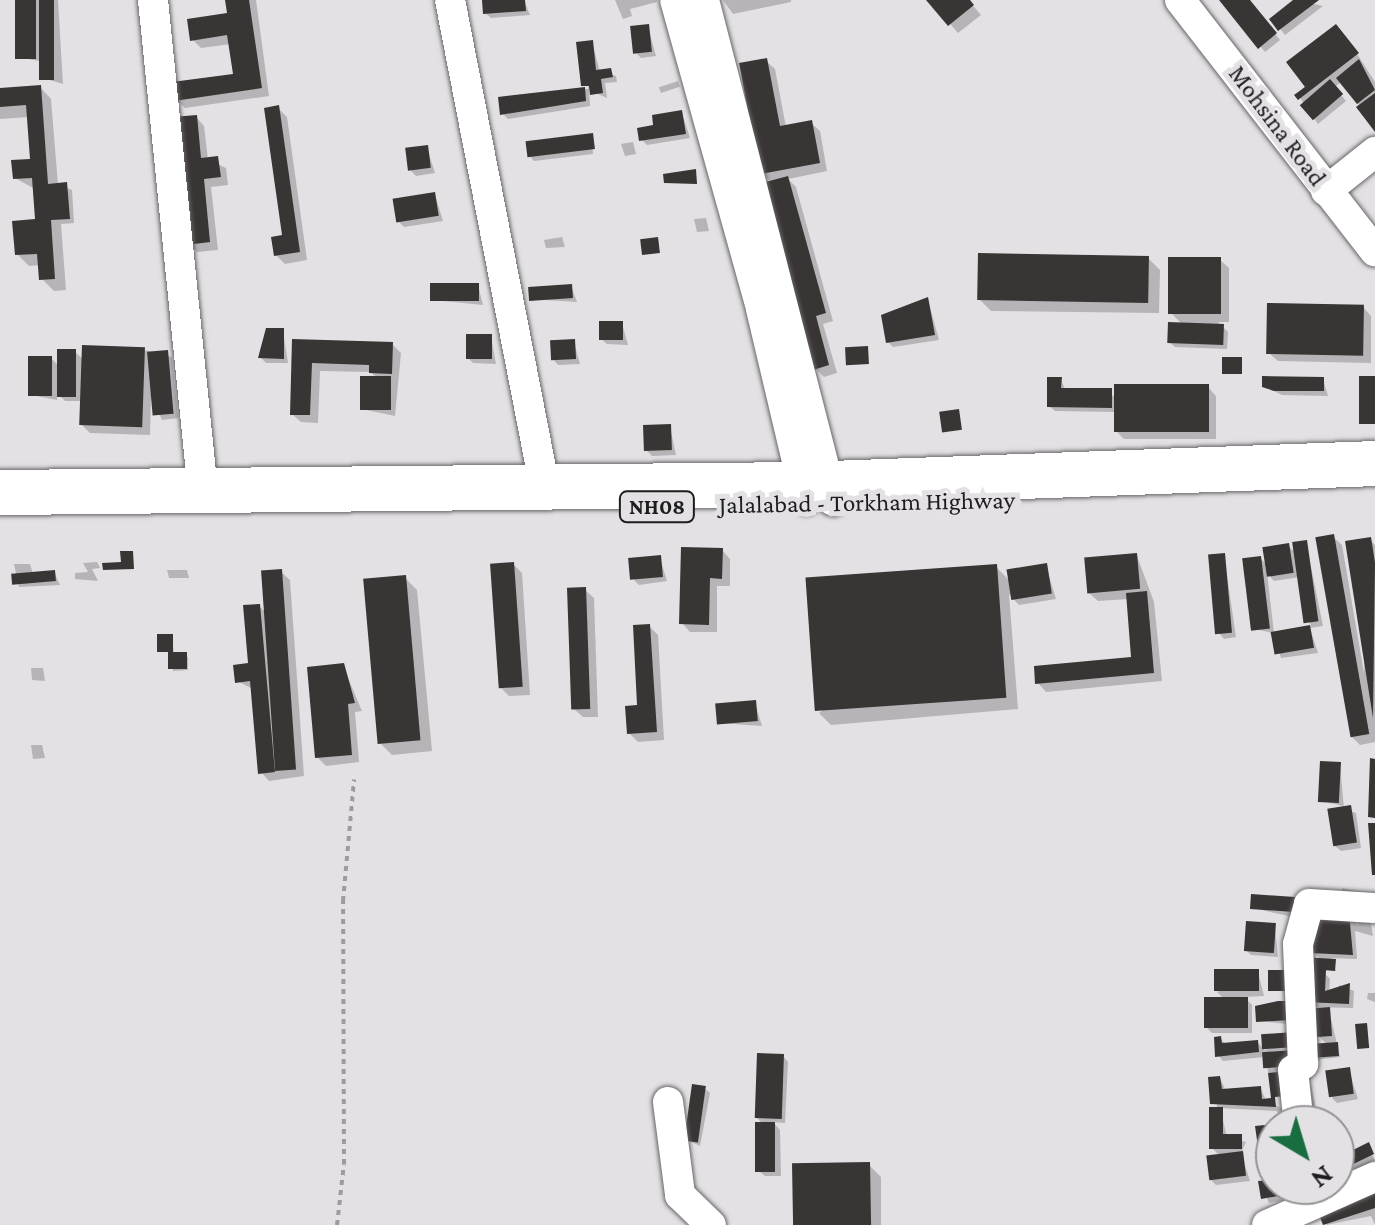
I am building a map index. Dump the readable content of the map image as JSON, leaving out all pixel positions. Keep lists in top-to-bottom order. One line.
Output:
{"streets":{"highway":["Jalalabad - Torkham Highway","NH08"],"street":["Mohsina Road"]},"north":"bottom right"}
